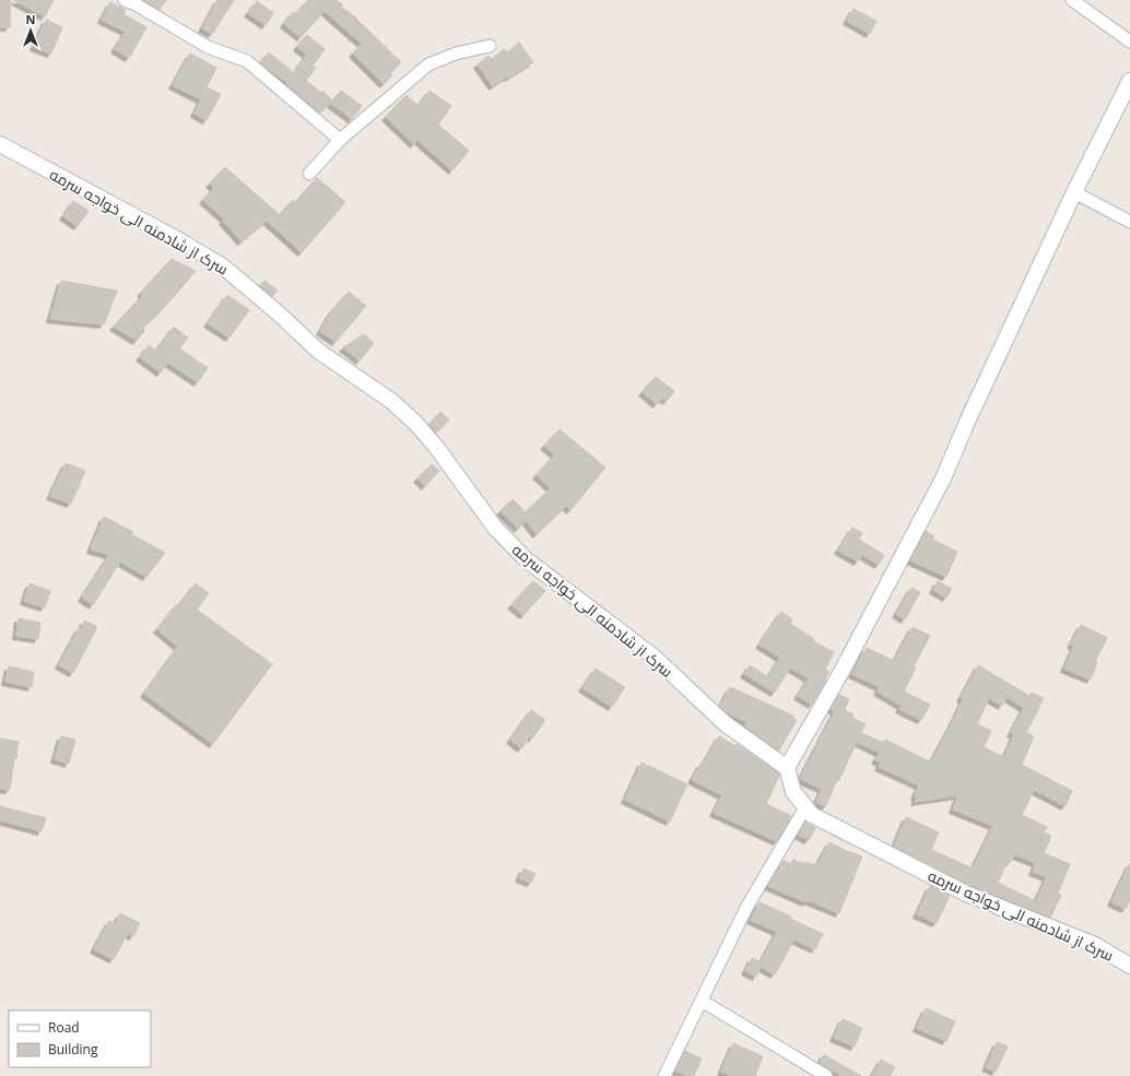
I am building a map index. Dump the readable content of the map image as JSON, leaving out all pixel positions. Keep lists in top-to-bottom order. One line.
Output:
{"streets":{"street":["سرک از شادمنه الی خواجه سرمه"]},"legend":["Road","Building"],"north":"top"}
